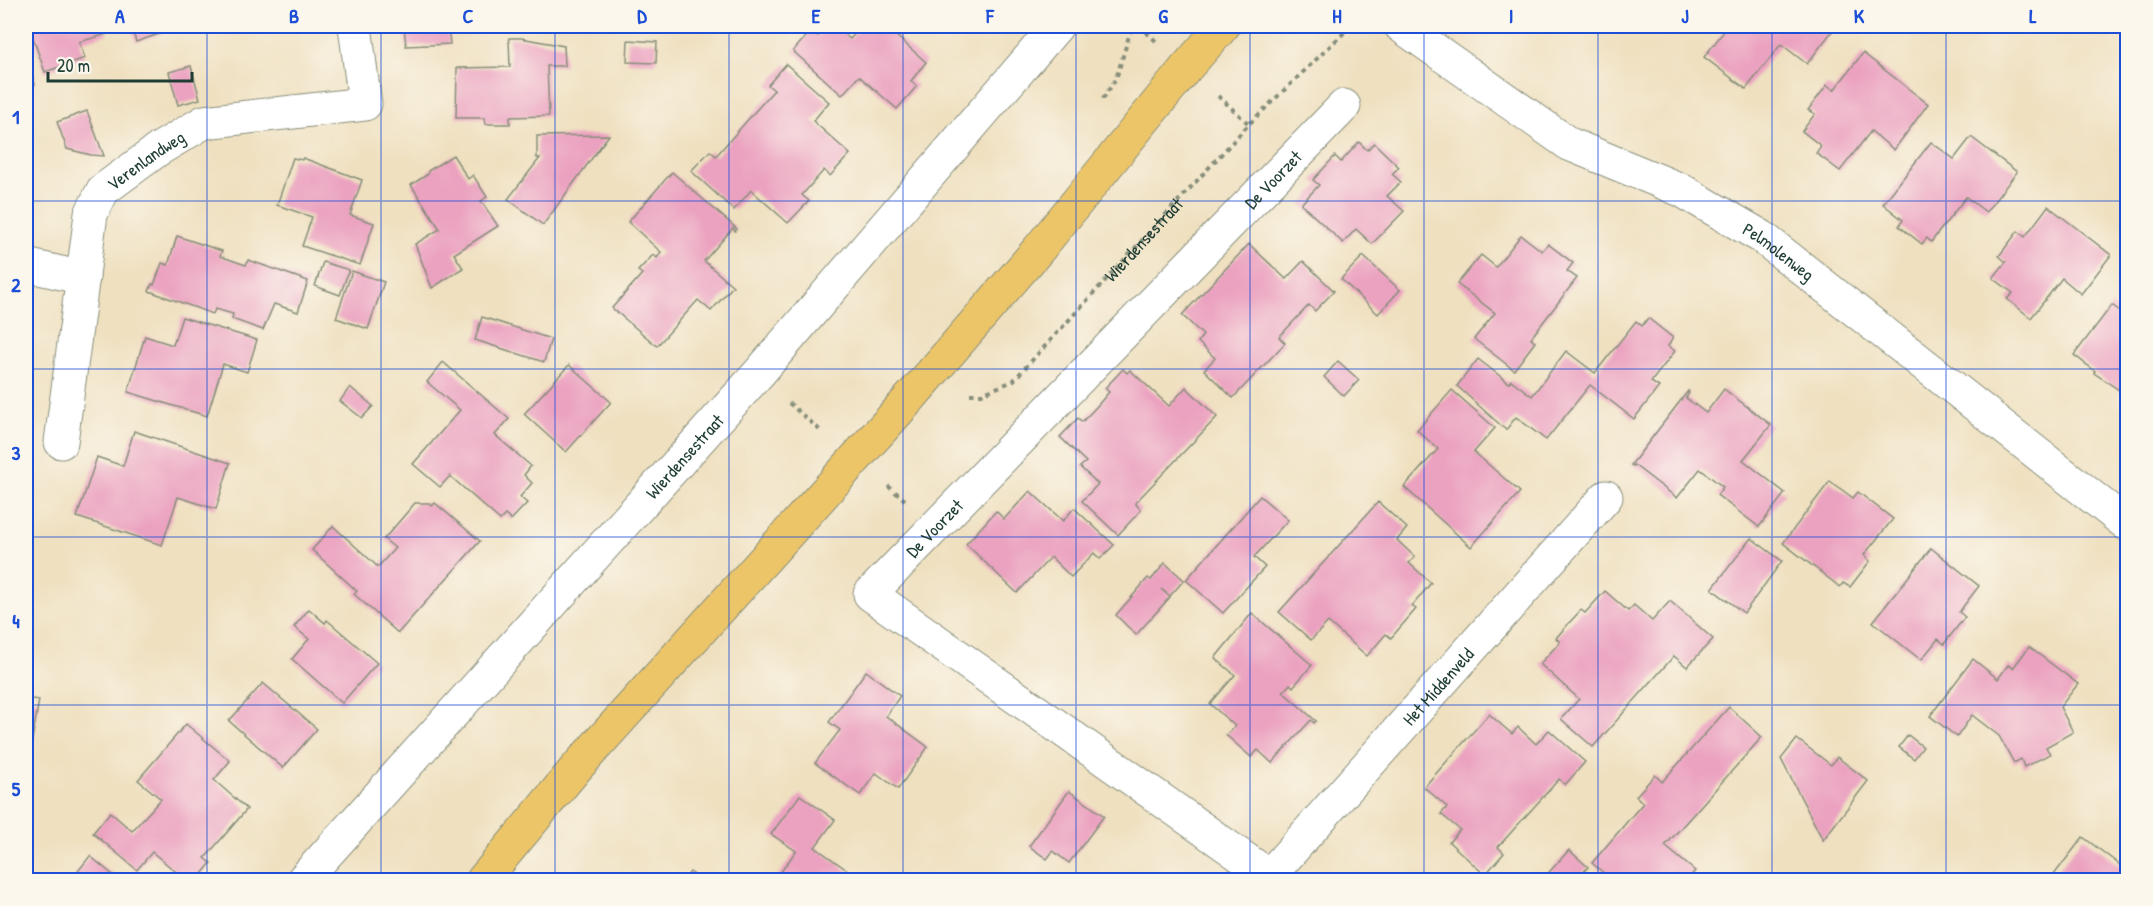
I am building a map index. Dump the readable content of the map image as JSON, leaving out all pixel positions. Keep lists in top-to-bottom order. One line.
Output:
{"streets":{"street":["Verenlandweg","De Voorzet","Wierdensestraat","Pelmolenweg","Het Middenveld"]},"crossings":[["De Voorzet","Het Middenveld"]],"scale_bar":"20 m","grid":{"columns":["A","B","C","D","E","F","G","H","I","J","K","L"],"rows":["1","2","3","4","5"]}}
